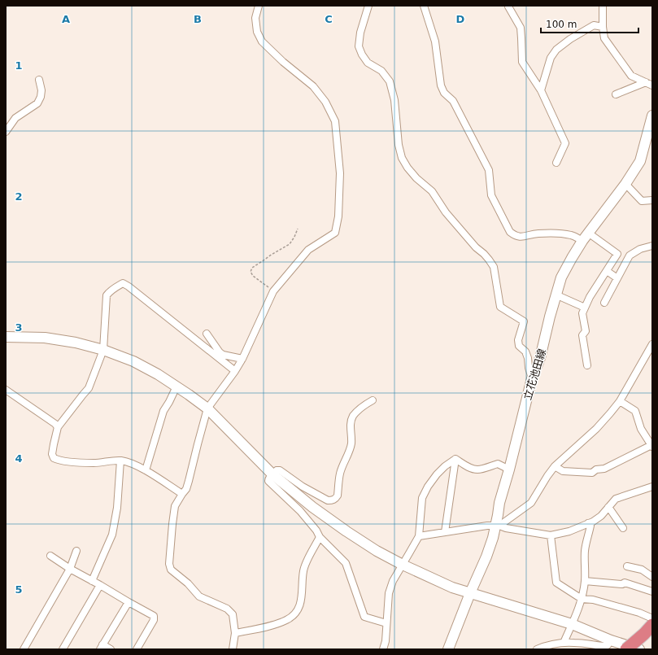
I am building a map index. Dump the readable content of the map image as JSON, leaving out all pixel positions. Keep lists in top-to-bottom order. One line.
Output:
{"streets":{"street":["立花池田線"]},"scale_bar":"100 m","grid":{"columns":["A","B","C","D"],"rows":["1","2","3","4","5"]}}
